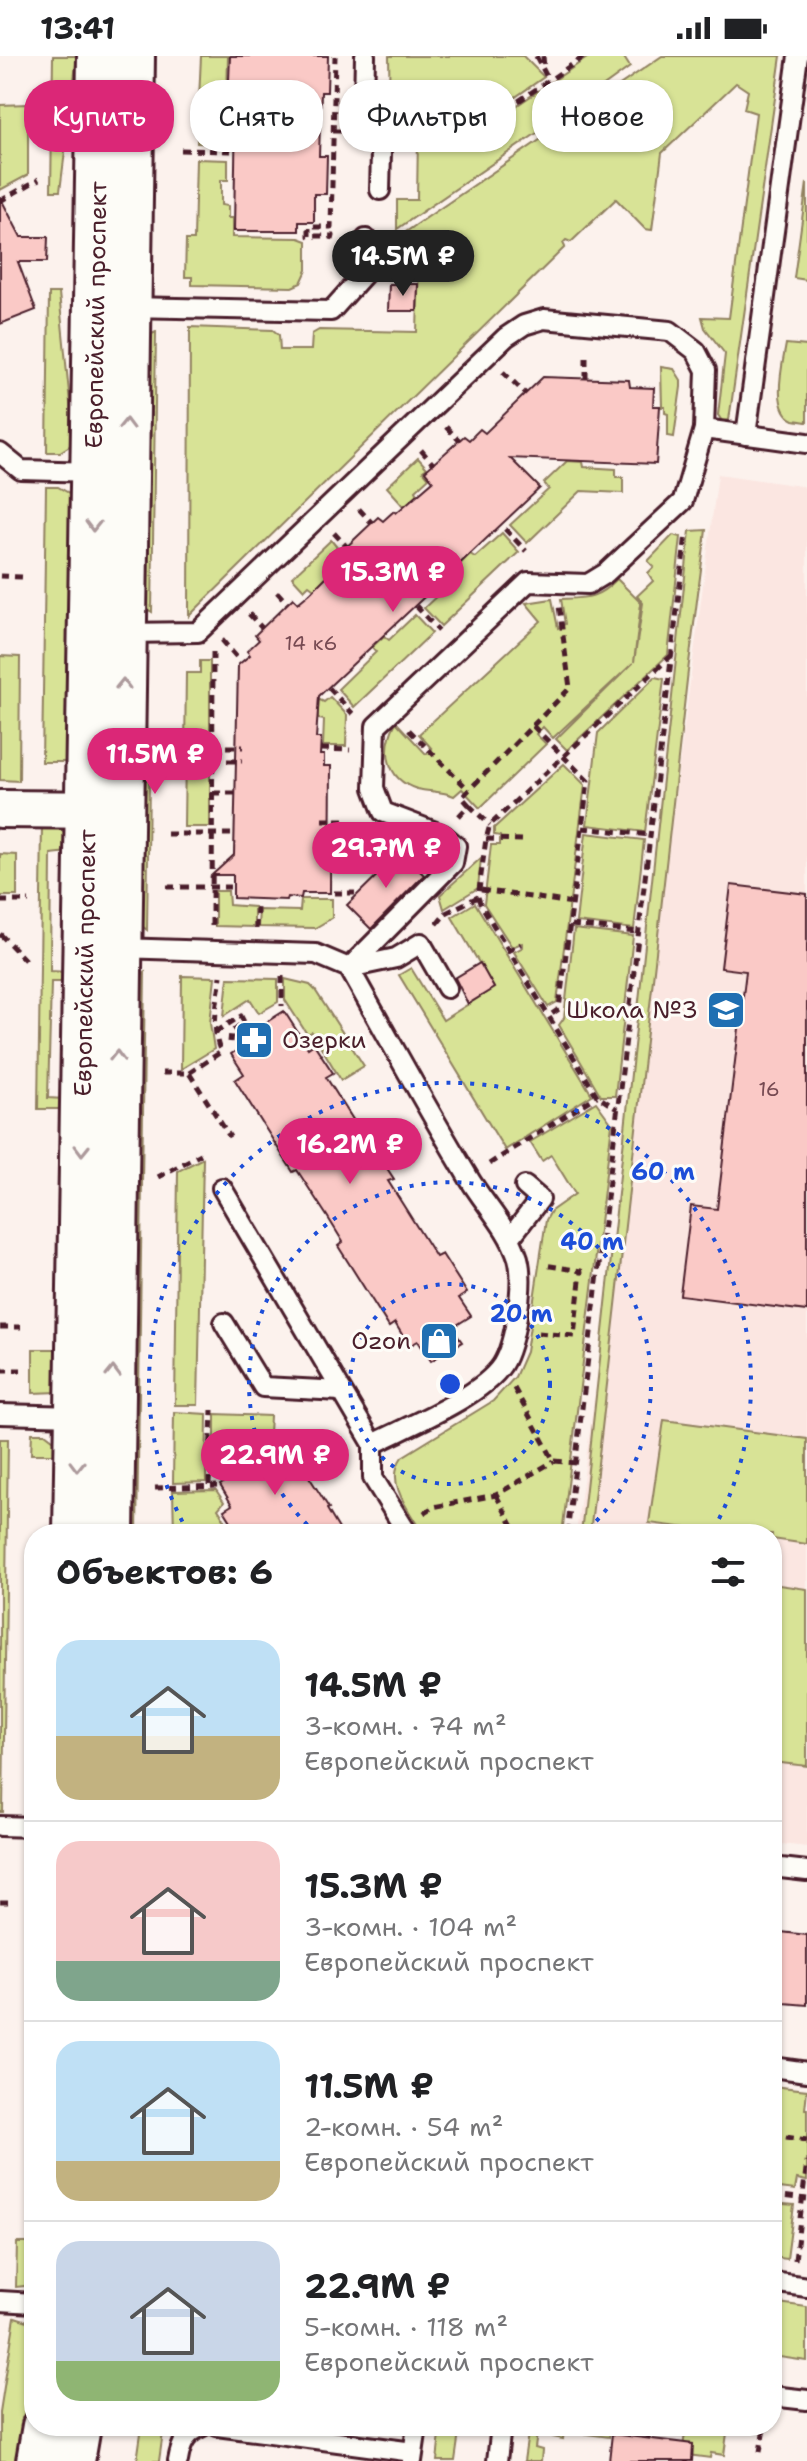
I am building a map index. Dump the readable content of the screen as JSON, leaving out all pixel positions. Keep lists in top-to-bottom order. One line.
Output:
{"streets":{"street":["Европейский проспект"]},"places":{"school or university":["Школа №3"],"pharmacy":["Озерки"],"shop":["Ozon"]},"house_numbers":["14 к6","16"],"page":{"status":"13:41","chip":["Купить","Снять","Фильтры","Новое"],"price":["14.5M ₽","15.3M ₽","11.5M ₽","29.7M ₽","16.2M ₽","22.9M ₽"],"heading":"Объектов: 6","list":[{"name":"14.5M ₽","note":"3-комн. · 74 m² · Европейский проспект"},{"name":"15.3M ₽","note":"3-комн. · 104 m² · Европейский проспект"},{"name":"11.5M ₽","note":"2-комн. · 54 m² · Европейский проспект"},{"name":"22.9M ₽","note":"5-комн. · 118 m² · Европейский проспект"}]},"rings":["60 m","40 m","20 m"]}
